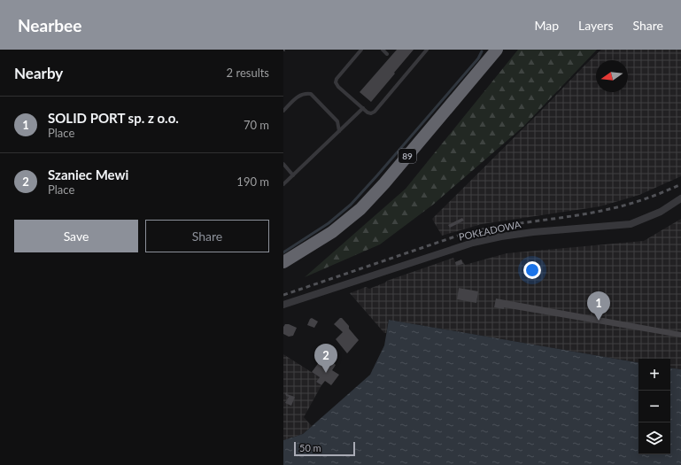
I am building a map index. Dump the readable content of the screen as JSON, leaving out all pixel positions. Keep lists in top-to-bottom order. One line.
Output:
{"streets":{"highway":["89"],"street":["POKŁADOWA"]},"scale_bar":"50 m","north":"left","page":{"header":"Nearbee","nav":["Map","Layers","Share"],"heading":["Nearby","2 results"],"list":[{"mark":"1","name":"SOLID PORT sp. z o.o.","note":"Place","value":"70 m"},{"mark":"2","name":"Szaniec Mewi","note":"Place","value":"190 m"}],"buttons":["Save","Share"],"pins":["1","2"],"map_buttons":["+","−"],"scale":"50 m"}}
